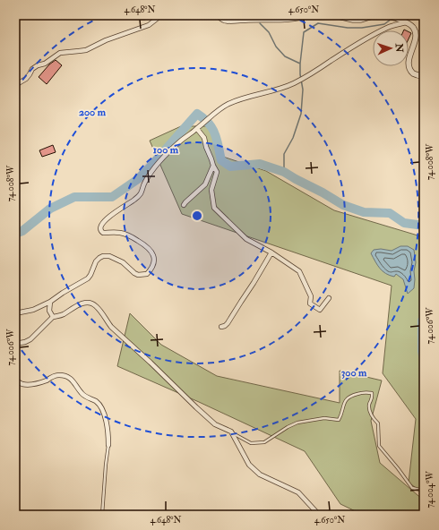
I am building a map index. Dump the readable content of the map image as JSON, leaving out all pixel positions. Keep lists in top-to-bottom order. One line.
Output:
{"north":"right","coordinates":["4.648°N","4.650°N","74.008°W","74.006°W","74.004°W"],"rings":["200 m","100 m","300 m"]}
